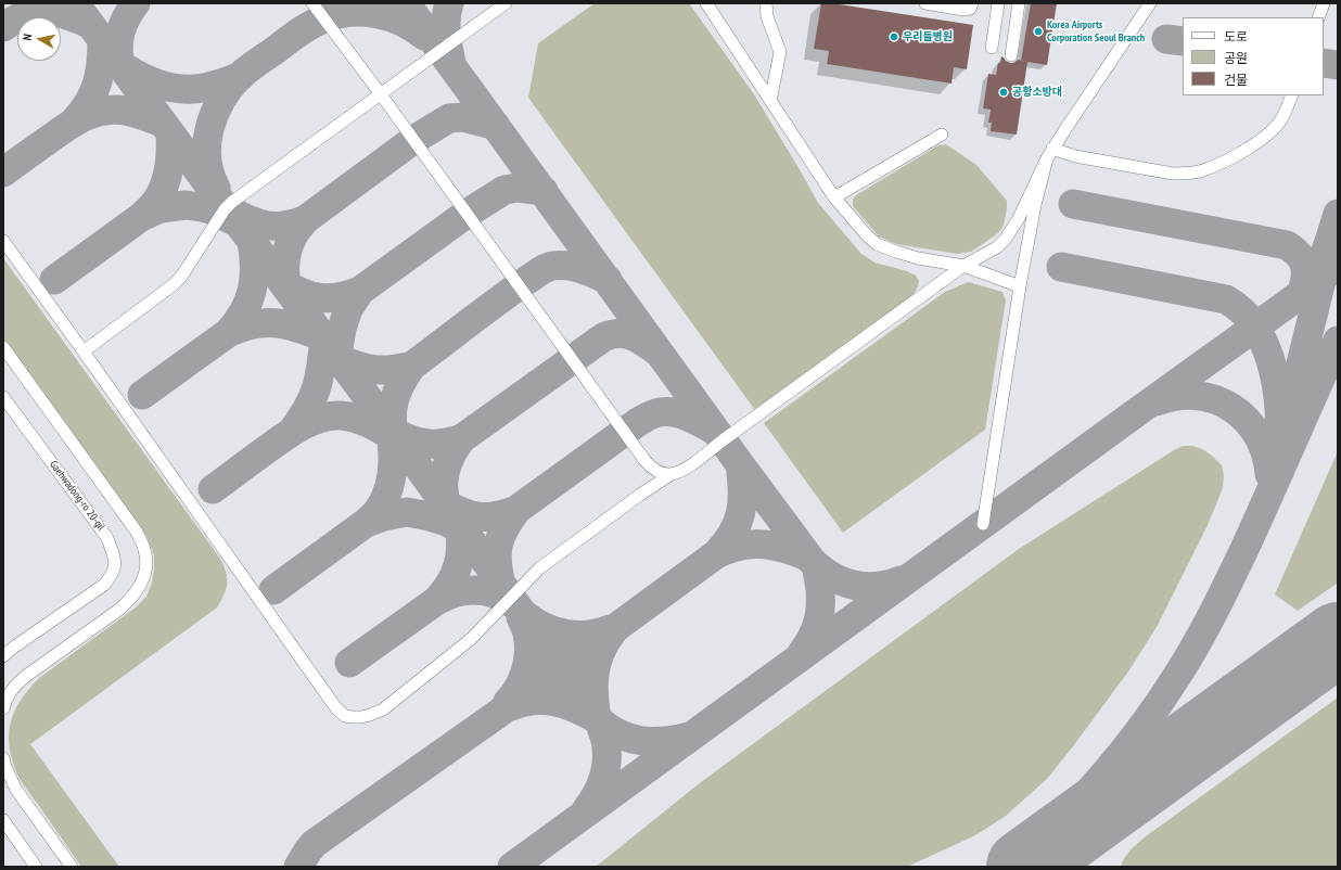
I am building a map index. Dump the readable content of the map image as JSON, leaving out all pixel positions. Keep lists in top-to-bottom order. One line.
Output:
{"streets":{"street":["Gaehwadong-ro 20-gil"]},"places":["Korea Airports Corporation Seoul Branch","우리들병원","공항소방대"],"legend":["도로","공원","건물"],"north":"left"}
